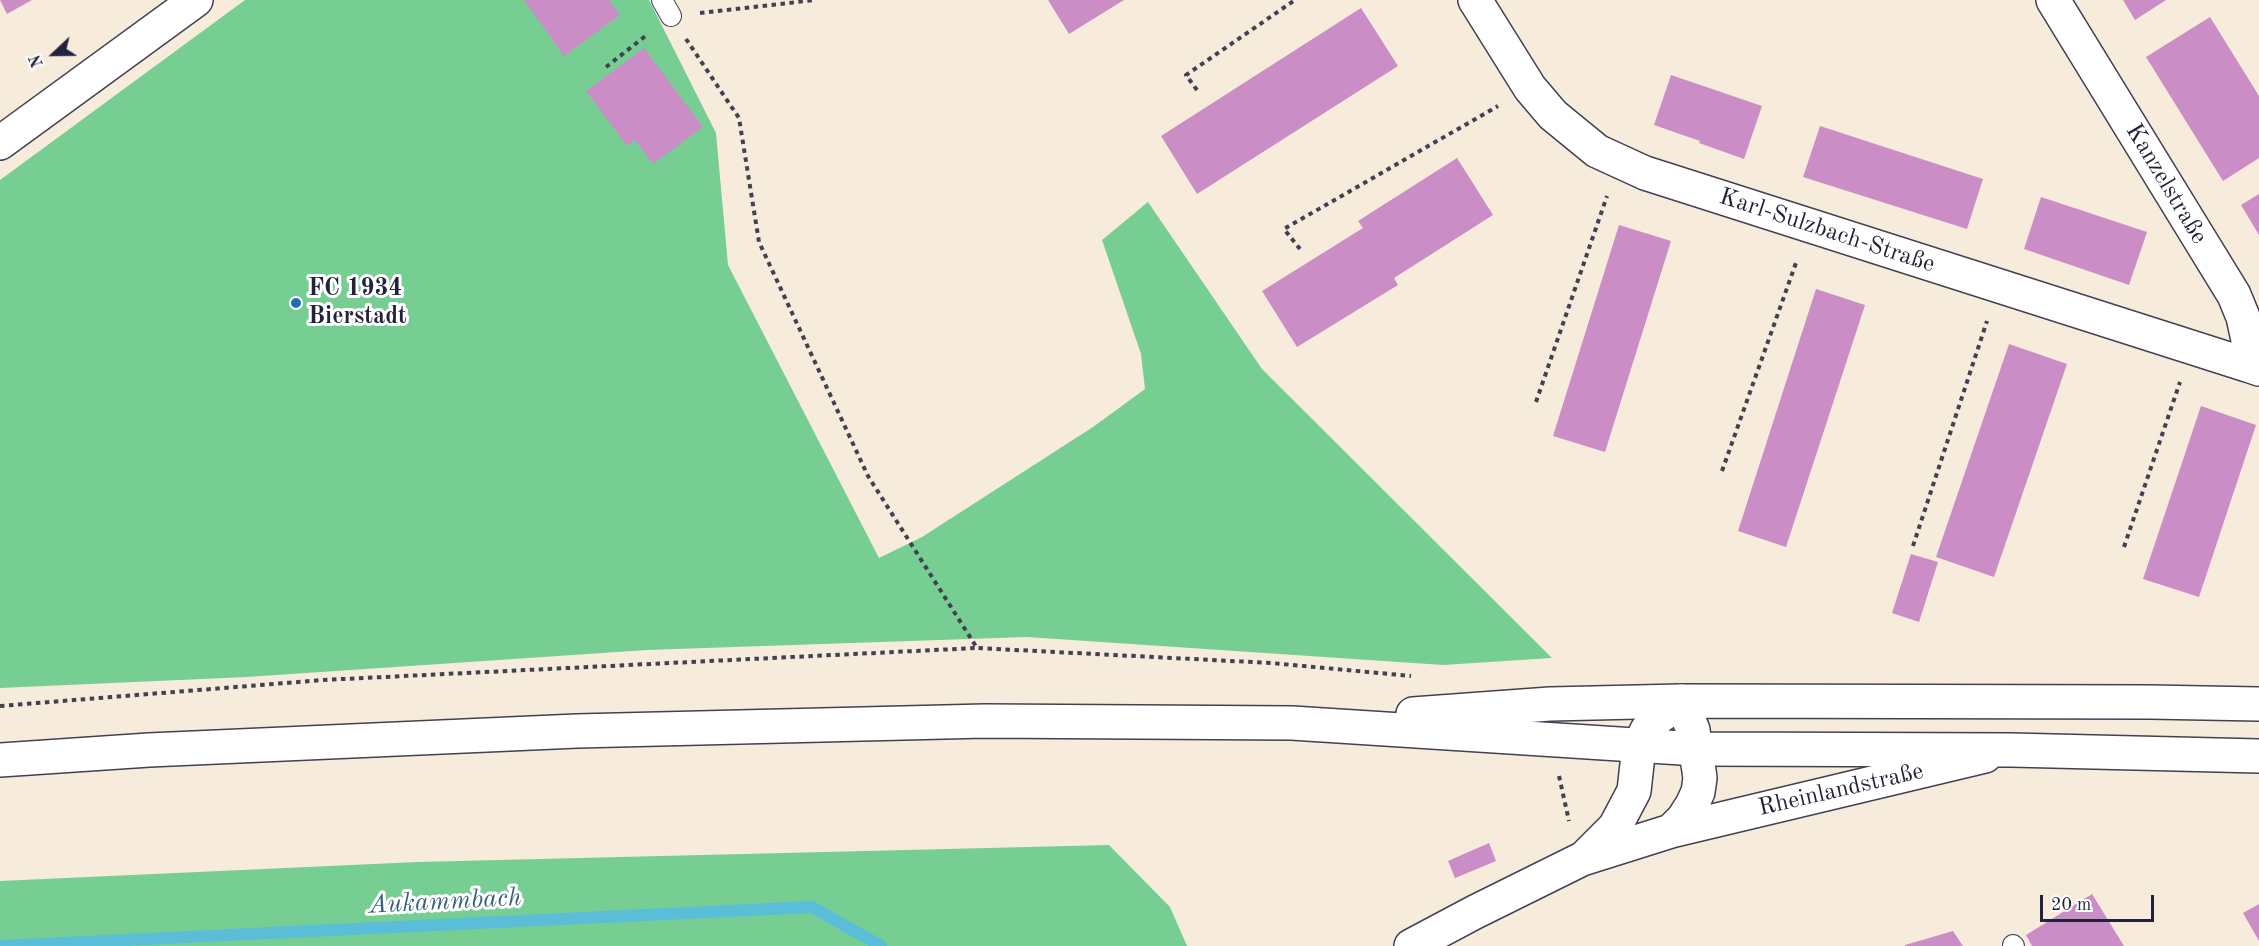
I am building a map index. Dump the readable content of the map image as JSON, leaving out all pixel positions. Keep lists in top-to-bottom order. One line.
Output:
{"streets":{"main road":["Kanzelstraße","Karl-Sulzbach-Straße","Rheinlandstraße"]},"crossings":[["Kanzelstraße","Karl-Sulzbach-Straße"]],"water":["Aukammbach"],"places":["FC 1934 Bierstadt"],"scale_bar":"20 m","north":"left"}
